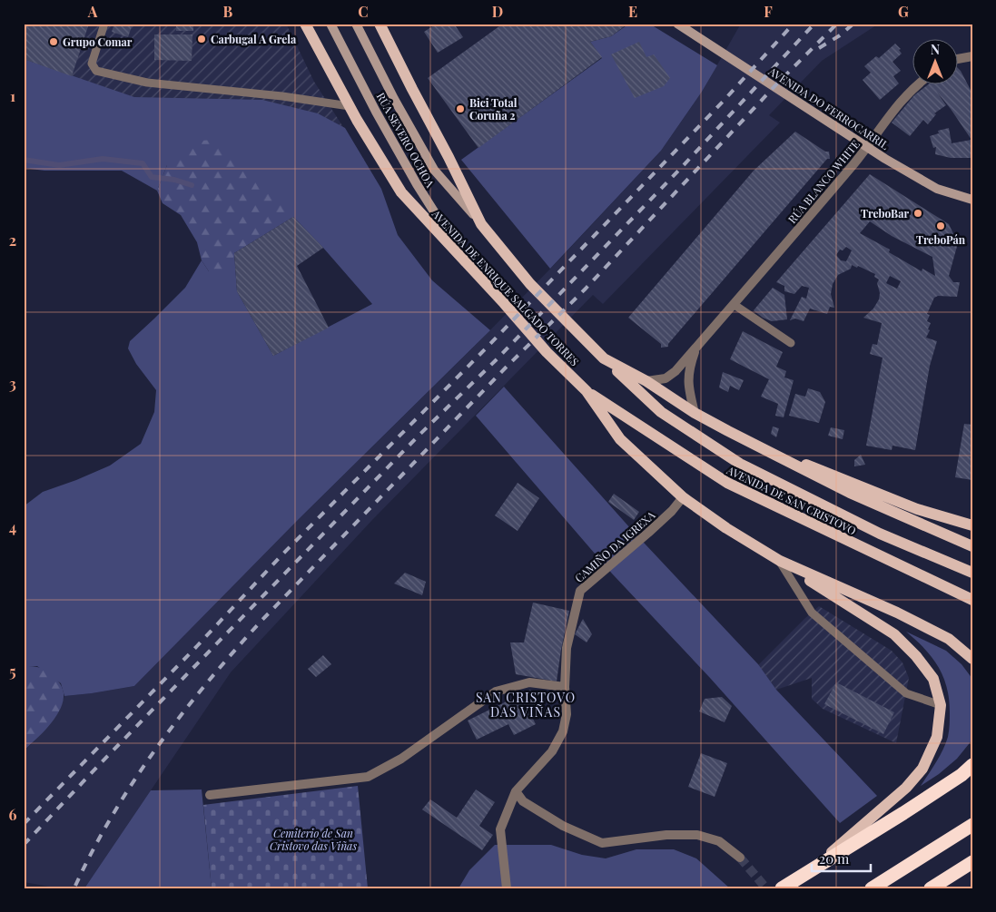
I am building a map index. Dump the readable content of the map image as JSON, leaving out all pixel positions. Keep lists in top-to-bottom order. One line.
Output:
{"streets":{"main road":["AVENIDA DO FERROCARRIL","RÚA SEVERO OCHOA","AVENIDA DE ENRIQUE SALGADO TORRES","AVENIDA DE SAN CRISTOVO"],"street":["RÚA BLANCO WHITE","CAMIÑO DA IGREXA"]},"crossings":[["AVENIDA DO FERROCARRIL","RÚA BLANCO WHITE"],["RÚA SEVERO OCHOA","AVENIDA DE ENRIQUE SALGADO TORRES"],["RÚA BLANCO WHITE","AVENIDA DE ENRIQUE SALGADO TORRES"],["AVENIDA DE ENRIQUE SALGADO TORRES","AVENIDA DE SAN CRISTOVO"],["AVENIDA DE ENRIQUE SALGADO TORRES","CAMIÑO DA IGREXA"]],"districts":["SAN CRISTOVO DAS VIÑAS"],"parks":["Cemiterio de San Cristovo das Viñas"],"places":["Carbugal A Grela","Grupo Comar","Bici Total Coruña 2","TreboBar","TreboPán"],"scale_bar":"20 m","north":"top","grid":{"columns":["A","B","C","D","E","F","G"],"rows":["1","2","3","4","5","6"]}}
